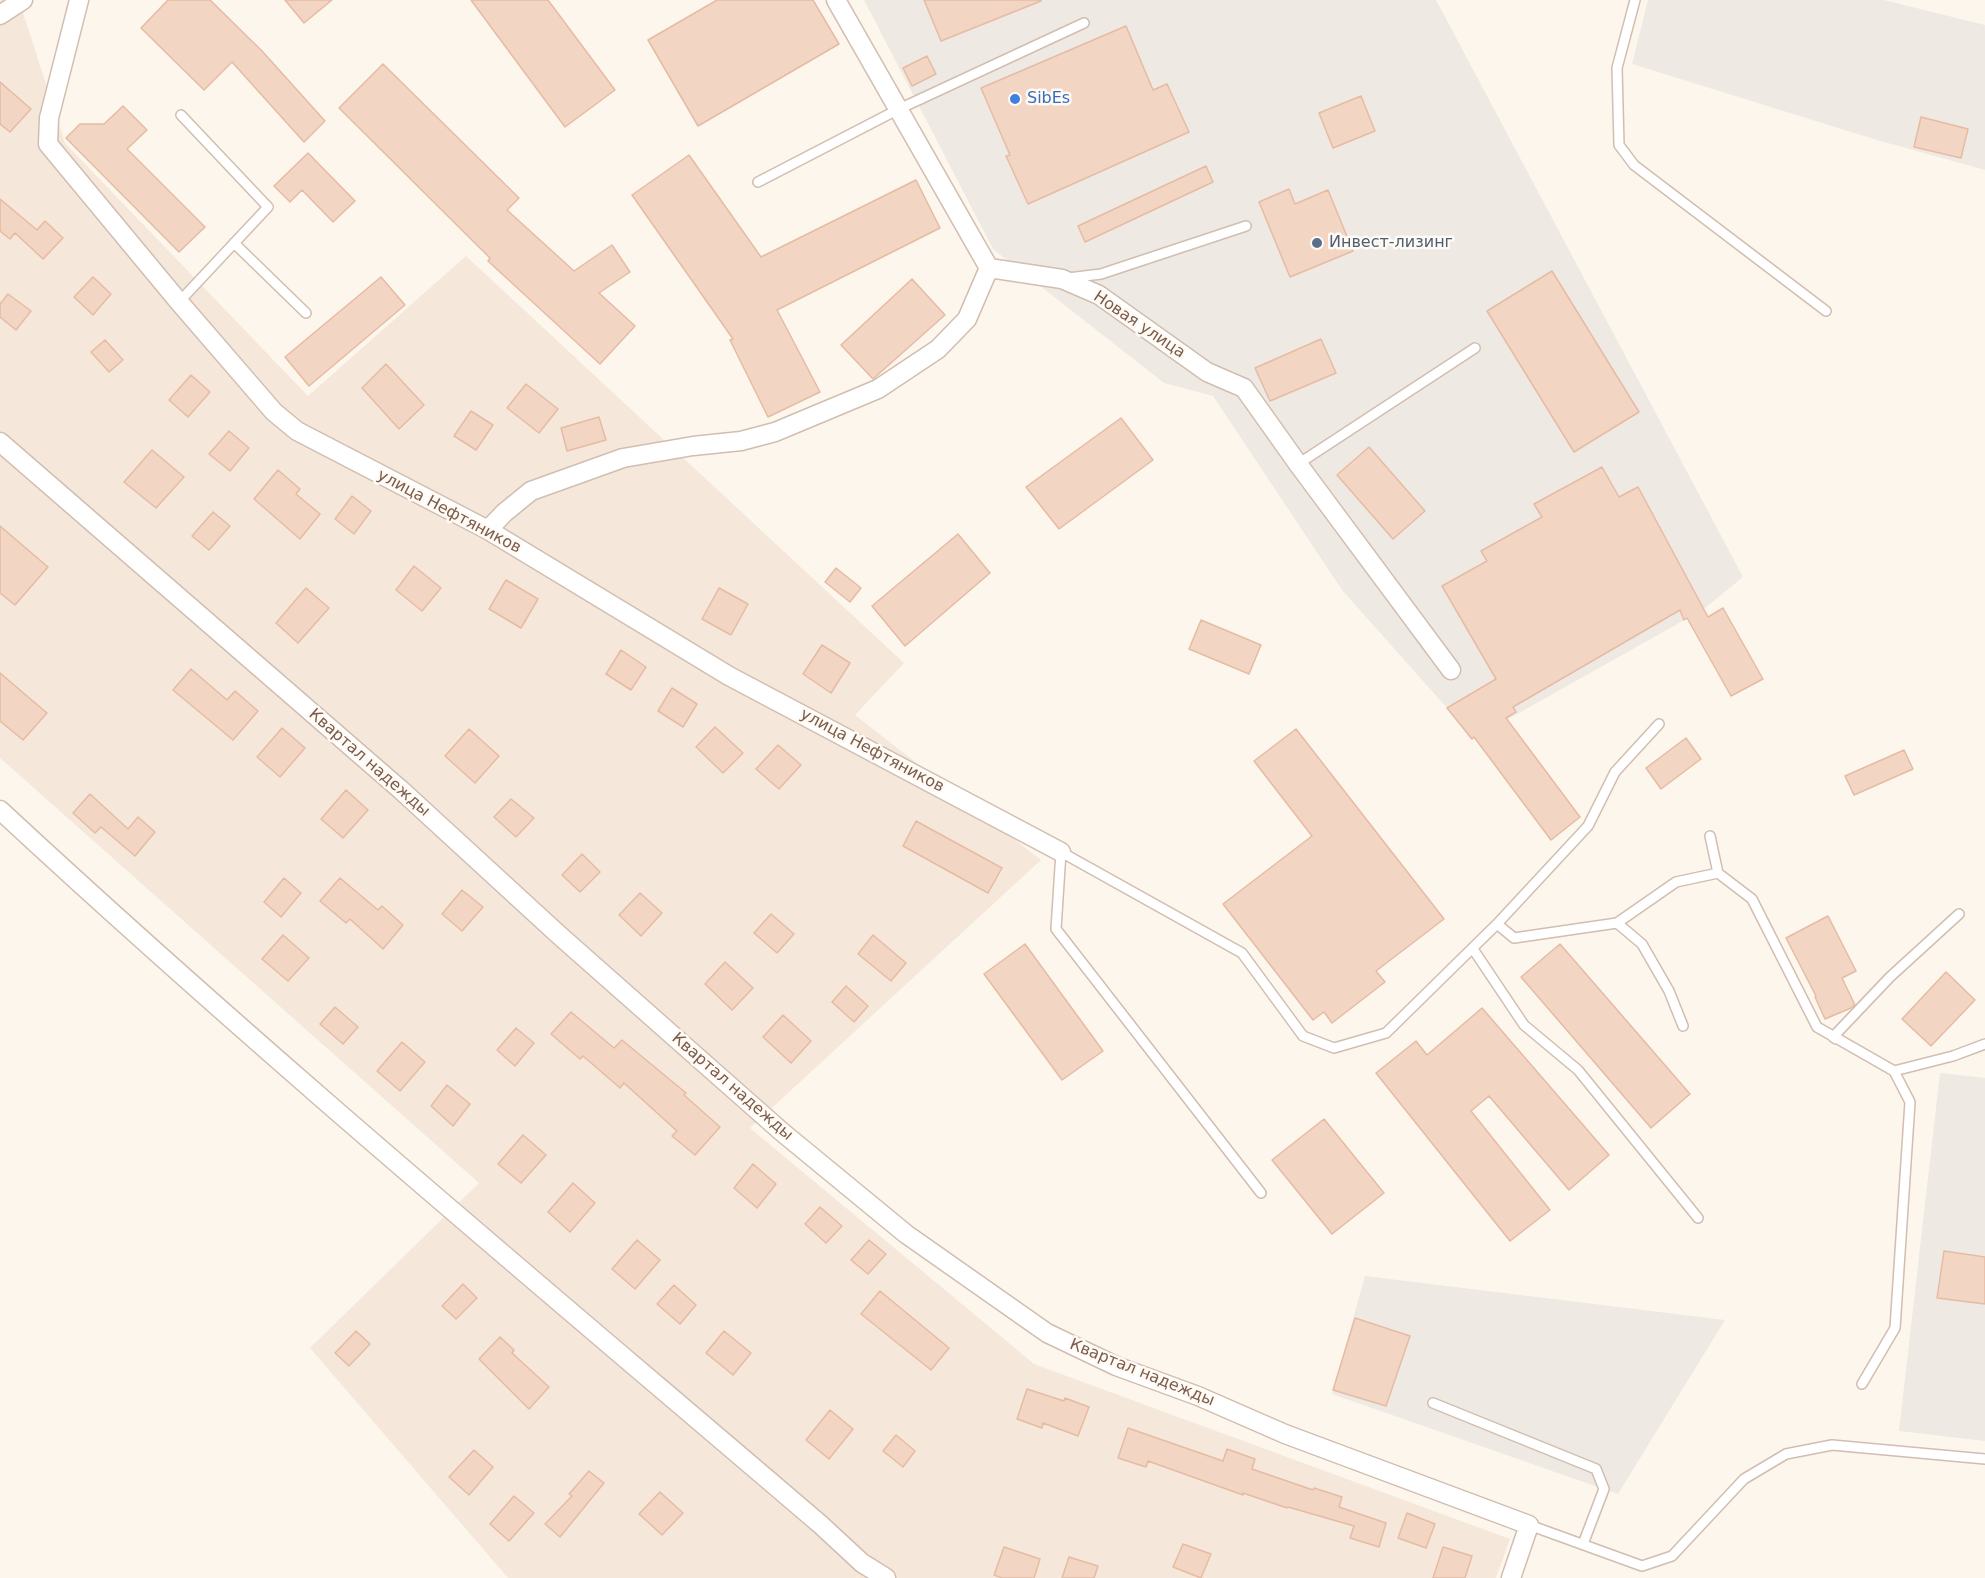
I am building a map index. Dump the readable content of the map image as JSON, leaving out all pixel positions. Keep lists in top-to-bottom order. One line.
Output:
{"streets":{"street":["Новая улица","улица Нефтяников","Квартал надежды"]},"places":["SibEs","Инвест-лизинг"]}
